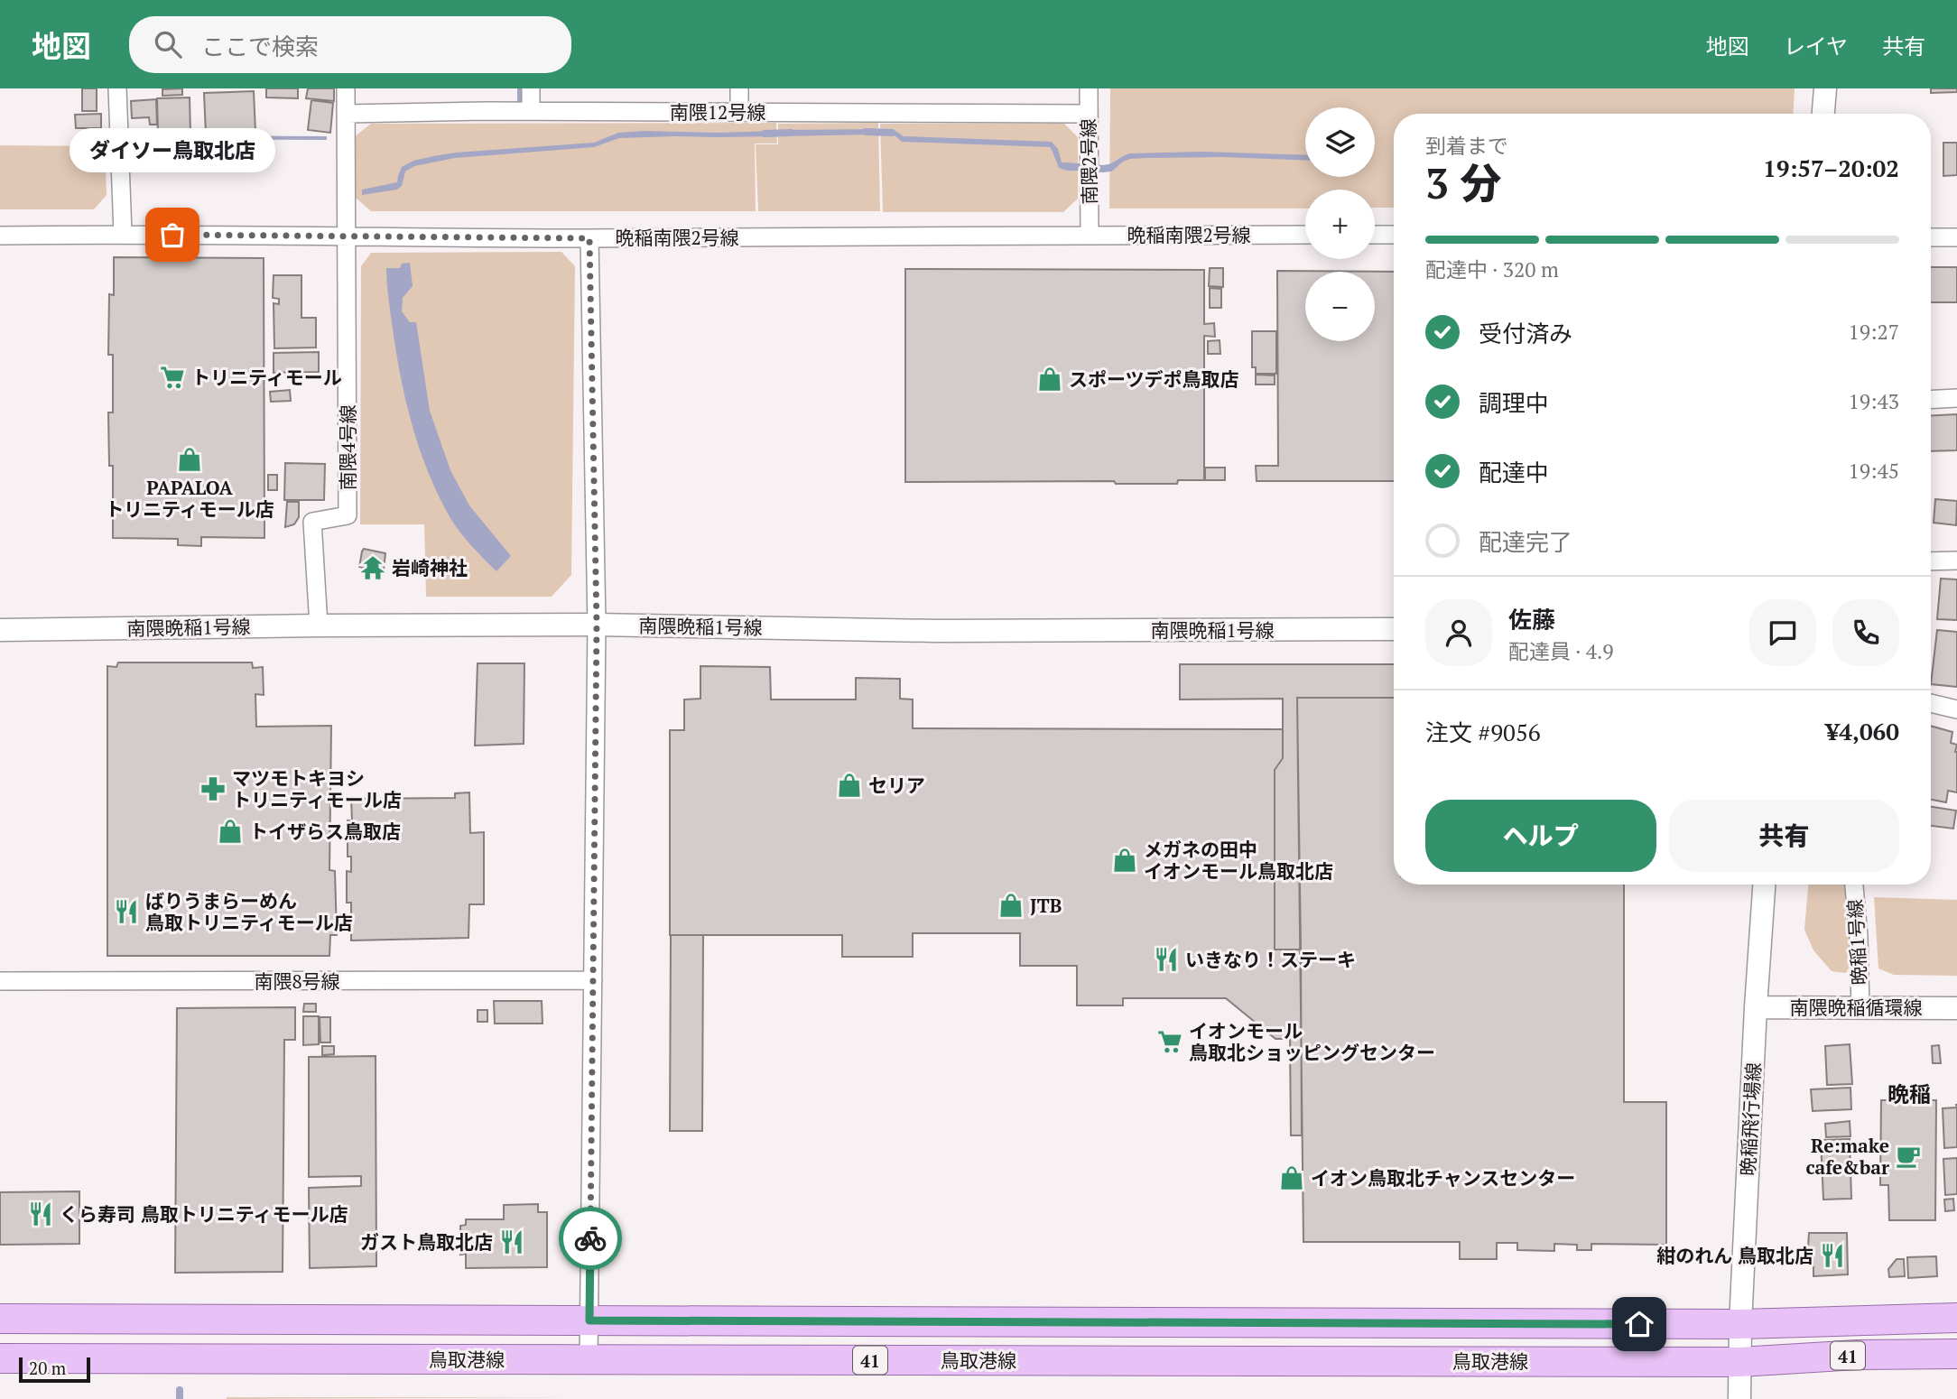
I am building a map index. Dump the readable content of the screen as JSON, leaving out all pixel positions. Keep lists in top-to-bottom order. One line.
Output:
{"streets":{"main road":["41","鳥取港線"],"street":["南隈12号線","南隈2号線","晩稲南隈2号線","南隈4号線","南隈晩稲1号線","晩稲1号線","南隈8号線","南隈晩稲循環線","晩稲飛行場線"]},"crossings":[["南隈12号線","南隈2号線"],["南隈12号線","南隈4号線"],["南隈2号線","晩稲南隈2号線"],["晩稲南隈2号線","南隈4号線"],["南隈4号線","南隈晩稲1号線"],["晩稲1号線","南隈晩稲循環線"],["南隈晩稲循環線","晩稲飛行場線"],["晩稲飛行場線","鳥取港線"]],"districts":["晩稲"],"places":{"other":["ダイソー鳥取北店"],"supermarket":["トリニティモール","イオンモール 鳥取北ショッピングセンター"],"shop":["スポーツデポ鳥取店","PAPALOA トリニティモール店","セリア","トイザらス鳥取店","メガネの田中 イオンモール鳥取北店","JTB","イオン鳥取北チャンスセンター"],"temple":["岩崎神社"],"pharmacy":["マツモトキヨシ トリニティモール店"],"restaurant":["ばりうまらーめん 鳥取トリニティモール店","いきなり！ステーキ","くら寿司 鳥取トリニティモール店","ガスト鳥取北店","紺のれん 鳥取北店"],"cafe":["Re:make cafe&bar"]},"scale_bar":"20 m","page":{"header":"地図","search":"ここで検索","nav":["地図","レイヤ","共有"],"map_buttons":["+","−"],"heading":["3 分","到着まで","19:57–20:02"],"panel":["佐藤","配達員 · 4.9","注文 #9056","¥4,060"],"bubble":"ダイソー鳥取北店","bar":"配達中 · 320 m","list":[["受付済み","19:27"],["調理中","19:43"],["配達中","19:45"],"配達完了"],"buttons":["ヘルプ","共有"],"scale":"20 m"}}
